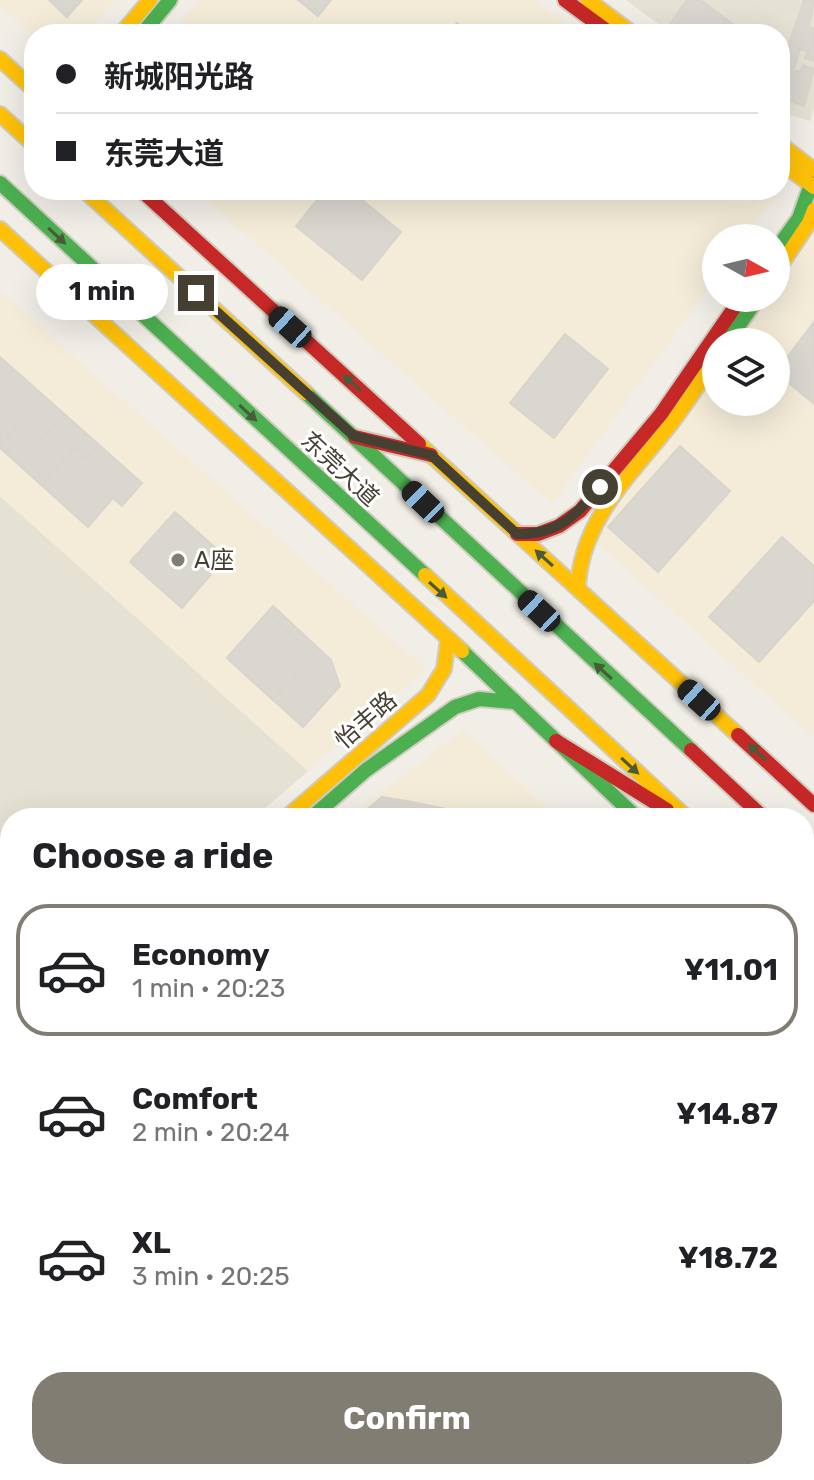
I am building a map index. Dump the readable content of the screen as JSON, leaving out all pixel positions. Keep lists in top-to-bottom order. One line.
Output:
{"streets":{"main road":["东莞大道","怡丰路"]},"places":["A座"],"north":"right","page":{"banner":["新城阳光路","东莞大道"],"bubble":"1 min","heading":"Choose a ride","list":[{"name":"Economy","note":"1 min · 20:23","value":"¥11.01"},{"name":"Comfort","note":"2 min · 20:24","value":"¥14.87"},{"name":"XL","note":"3 min · 20:25","value":"¥18.72"}],"buttons":"Confirm"}}
